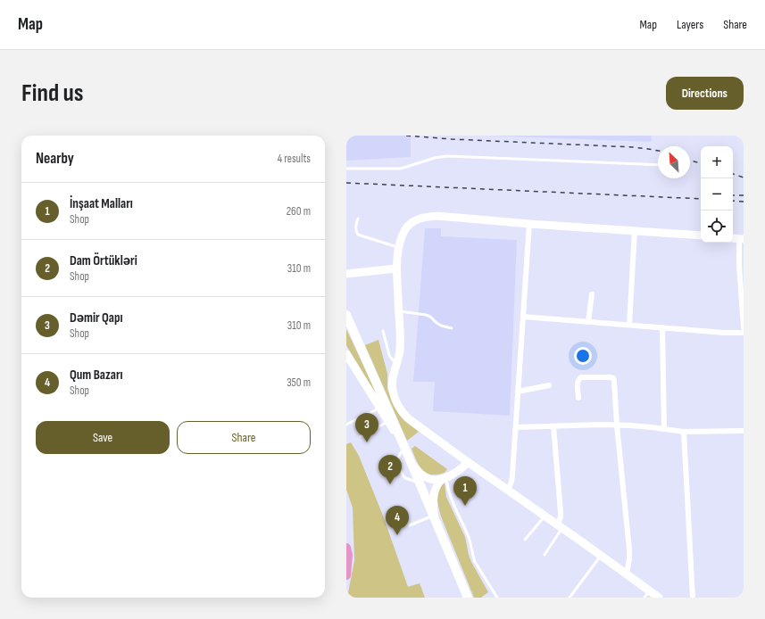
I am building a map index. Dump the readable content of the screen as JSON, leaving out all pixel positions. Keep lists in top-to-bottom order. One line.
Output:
{"north":"top left","page":{"header":"Map","nav":["Map","Layers","Share"],"buttons":["Directions",["Save","Share"]],"title":"Find us","heading":["Nearby","4 results"],"map_buttons":["+","−"],"list":[{"mark":"1","name":"İnşaat Malları","note":"Shop","value":"260 m"},{"mark":"2","name":"Dam Örtükləri","note":"Shop","value":"310 m"},{"mark":"3","name":"Dəmir Qapı","note":"Shop","value":"310 m"},{"mark":"4","name":"Qum Bazarı","note":"Shop","value":"350 m"}],"pins":["3","2","1","4"]}}
